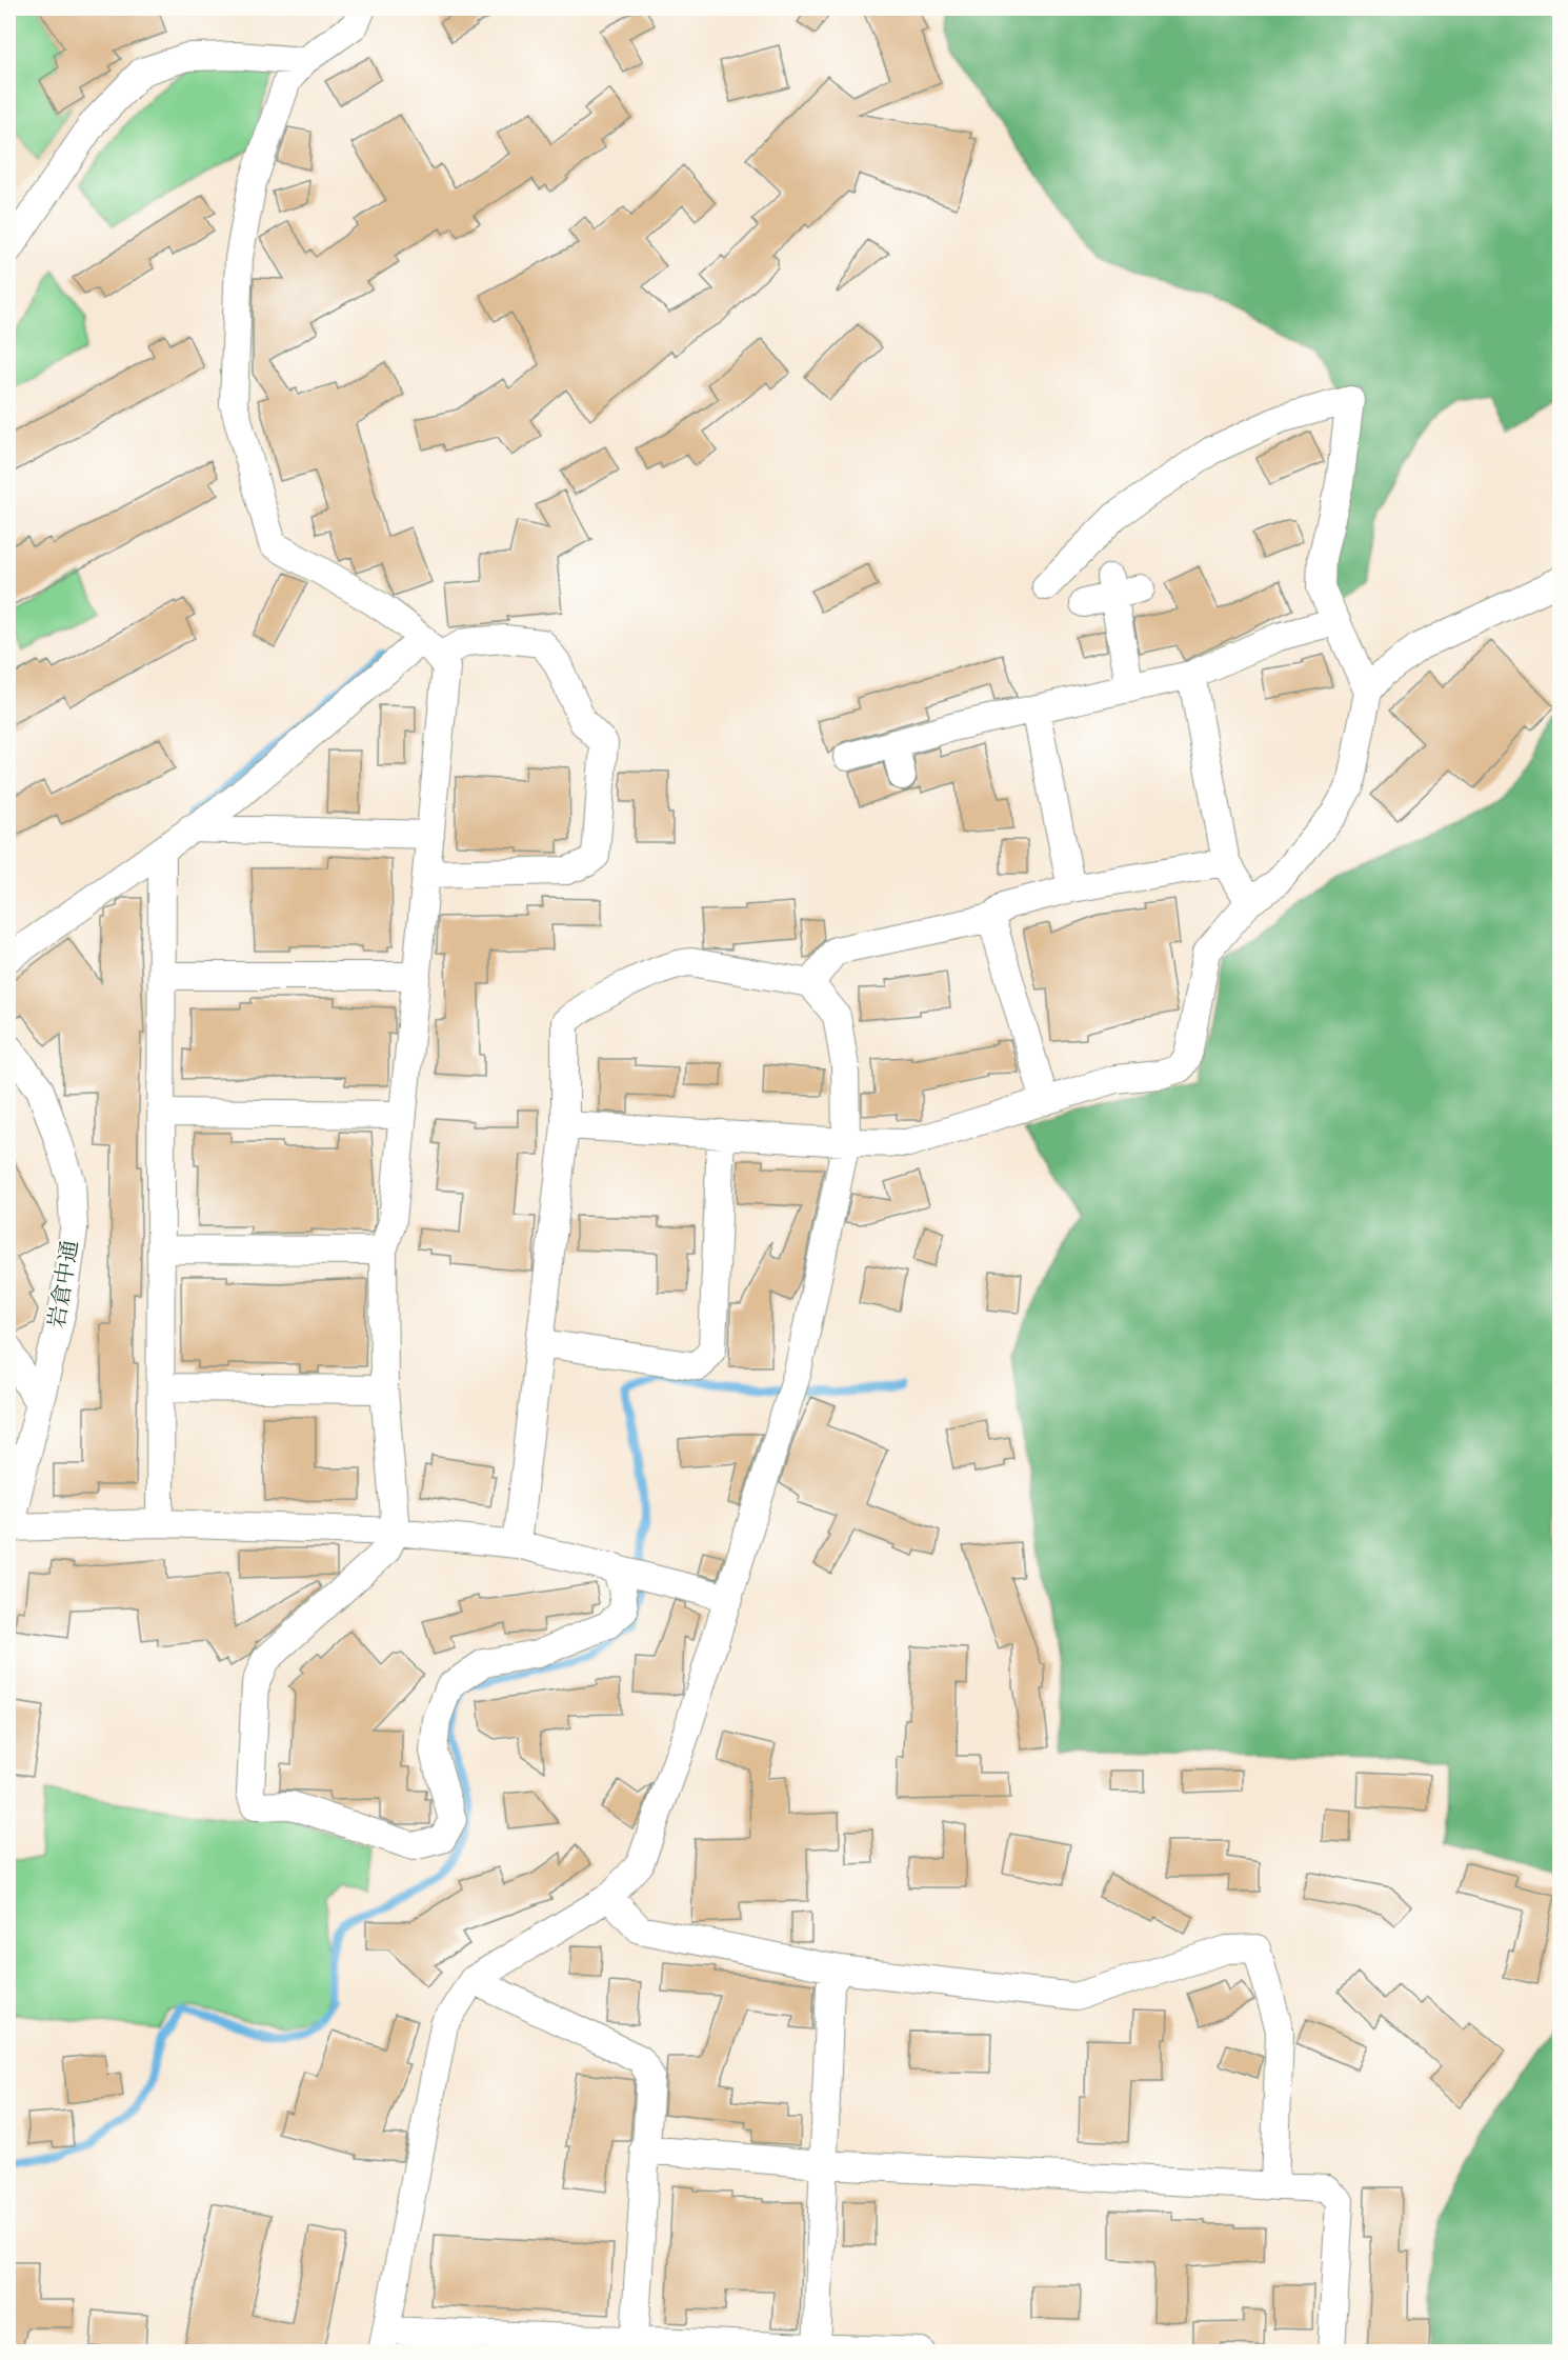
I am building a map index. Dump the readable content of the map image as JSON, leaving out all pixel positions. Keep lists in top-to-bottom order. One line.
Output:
{"streets":{"street":["岩倉中通"]}}
